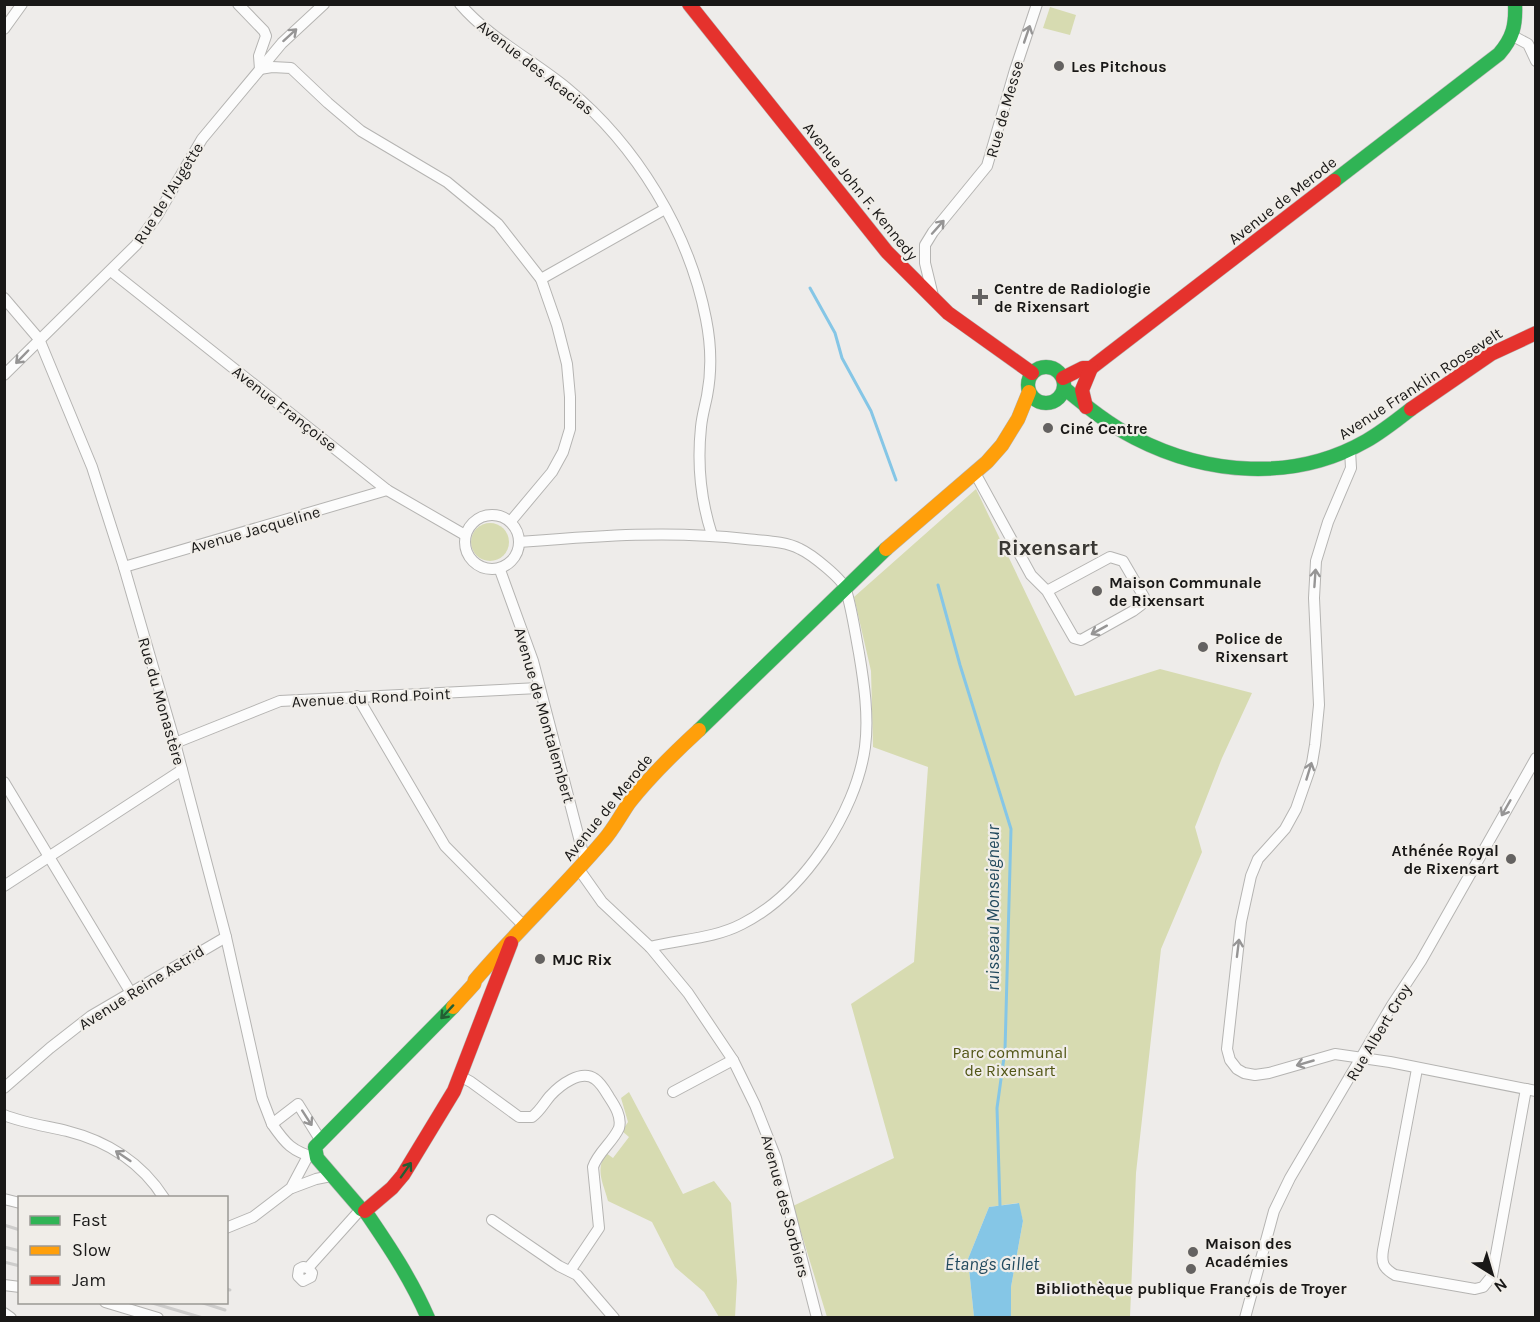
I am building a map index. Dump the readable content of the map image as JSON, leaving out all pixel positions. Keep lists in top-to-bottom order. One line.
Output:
{"streets":{"street":["Avenue des Acacias","Rue de Messe","Avenue John F. Kennedy","Rue de l'Augette","Avenue de Merode","Avenue Franklin Roosevelt","Avenue Françoise","Avenue Jacqueline","Avenue du Rond Point","Rue du Monastère","Avenue de Montalembert","Avenue Reine Astrid","Rue Albert Croy","Avenue des Sorbiers"]},"crossings":[["Rue de Messe","Avenue John F. Kennedy"],["Avenue John F. Kennedy","Avenue de Merode"],["Avenue John F. Kennedy","Avenue Franklin Roosevelt"],["Rue de l'Augette","Avenue Françoise"],["Rue de l'Augette","Rue du Monastère"],["Avenue de Merode","Avenue Franklin Roosevelt"],["Avenue de Merode","Avenue de Montalembert"],["Avenue de Merode","Avenue des Sorbiers"],["Avenue Françoise","Avenue Jacqueline"],["Avenue Françoise","Avenue de Montalembert"],["Avenue Jacqueline","Rue du Monastère"],["Avenue du Rond Point","Rue du Monastère"],["Avenue du Rond Point","Avenue de Montalembert"],["Rue du Monastère","Avenue Reine Astrid"],["Avenue de Montalembert","Avenue des Sorbiers"]],"one_way":["Rue de Messe","Rue Albert Croy"],"districts":["Rixensart"],"water":["ruisseau Monseigneur","Étangs Gillet"],"parks":["Parc communal de Rixensart"],"places":{"other":["Les Pitchous","Ciné Centre","Maison Communale de Rixensart","Police de Rixensart","Athénée Royal de Rixensart","MJC Rix","Maison des Académies","Bibliothèque publique François de Troyer"],"health":["Centre de Radiologie de Rixensart"]},"legend":["Fast","Slow","Jam"],"north":"bottom right"}
